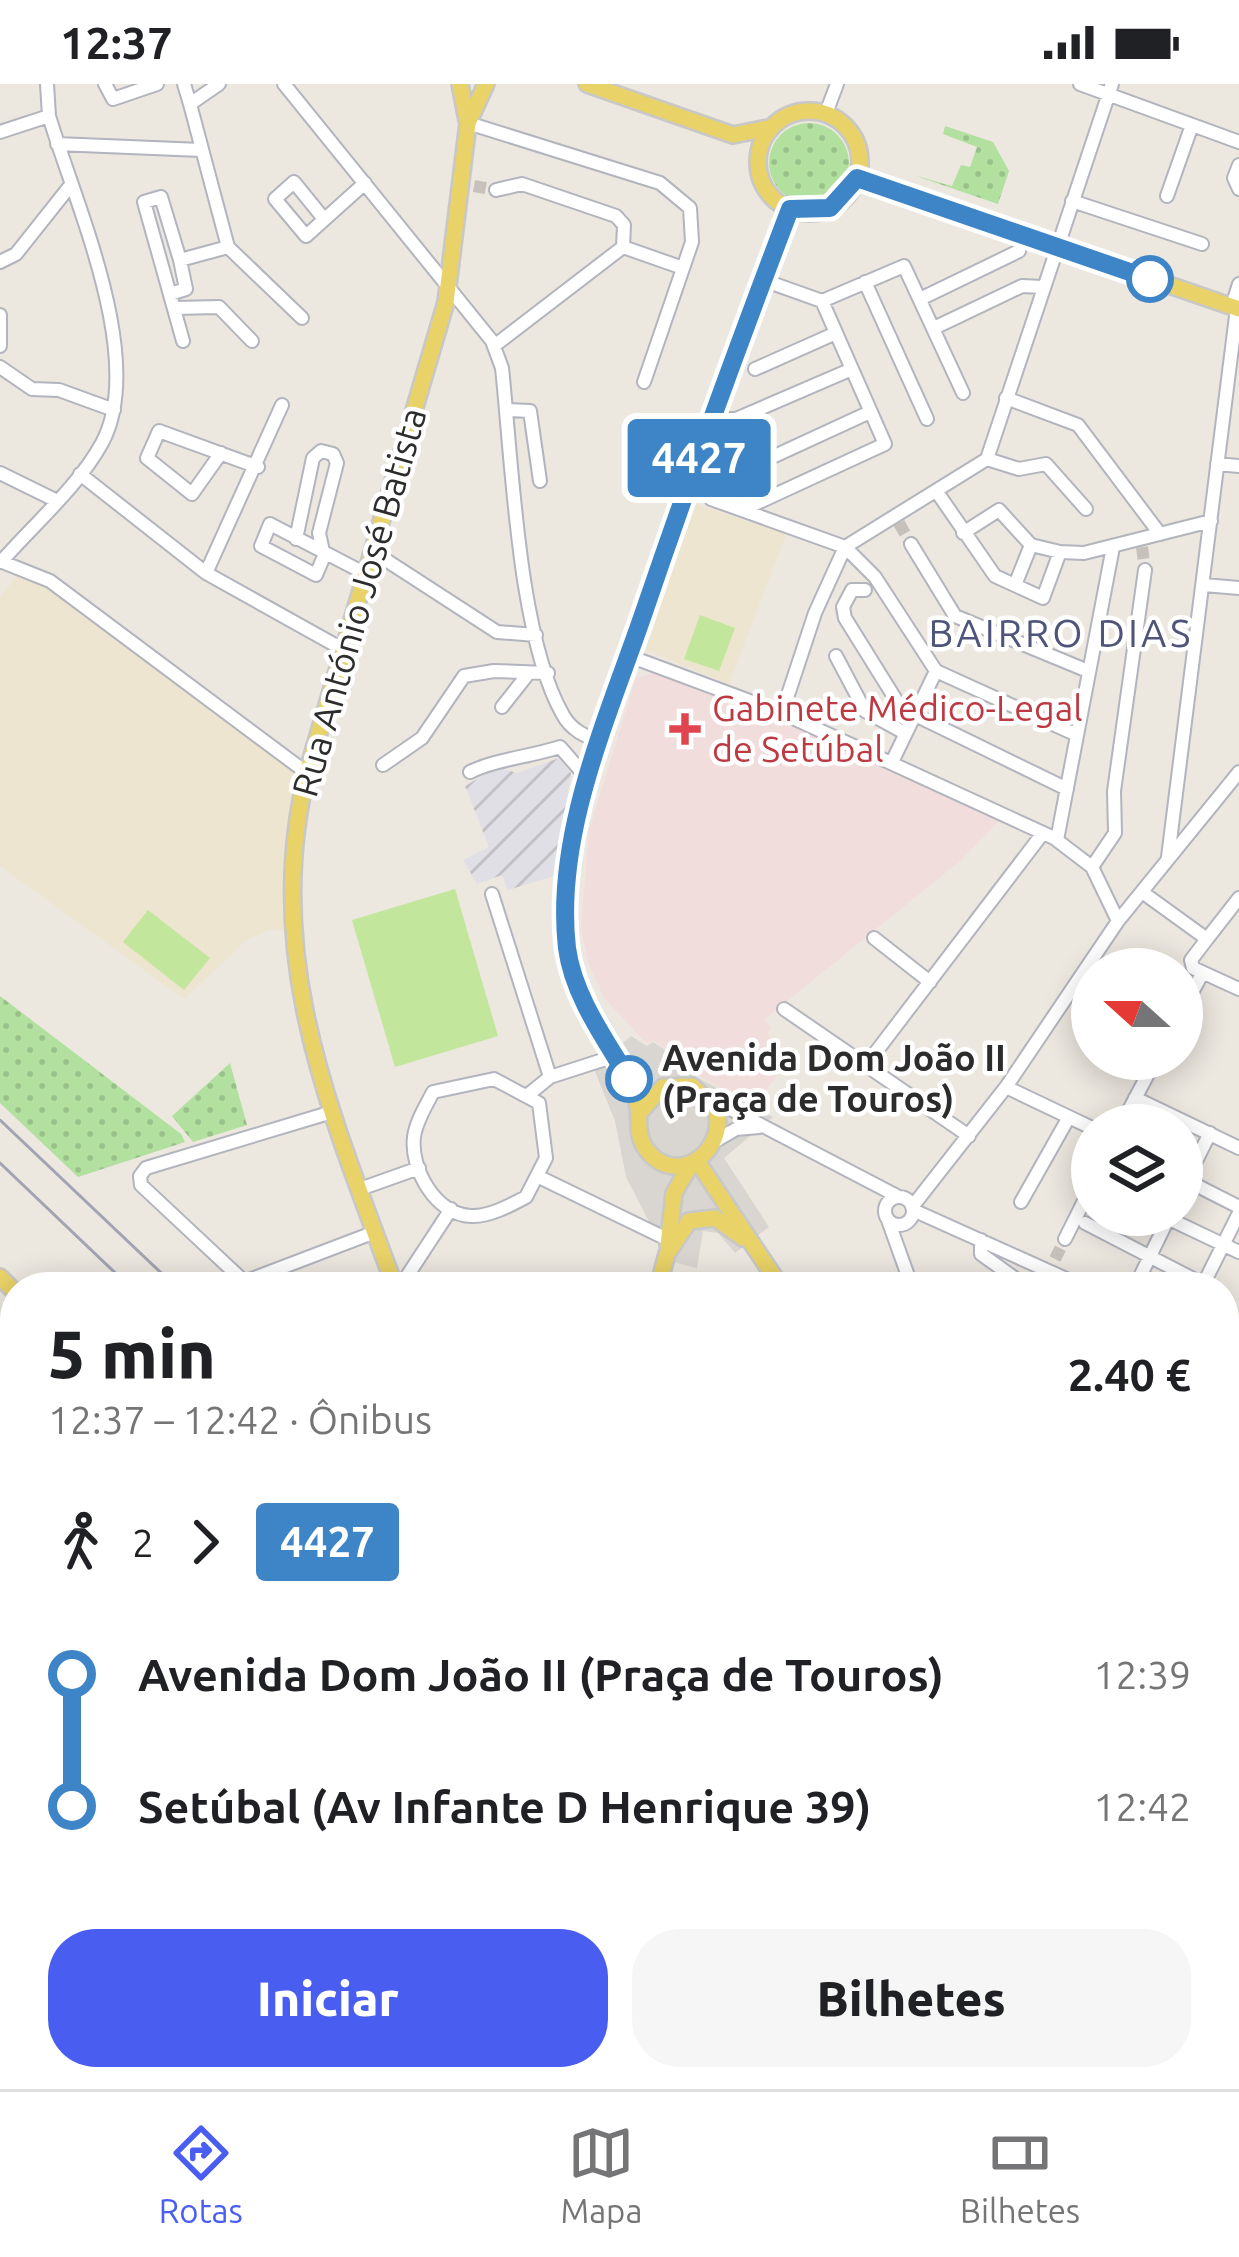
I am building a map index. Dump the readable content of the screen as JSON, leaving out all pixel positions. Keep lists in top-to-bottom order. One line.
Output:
{"streets":{"main road":["Rua António José Batista"]},"districts":["BAIRRO DIAS"],"places":{"health":["Gabinete Médico-Legal de Setúbal"],"other":["Avenida Dom João II (Praça de Touros)"]},"lines":["bus line 4427"],"north":"left","page":{"status":"12:37","on_map":"4427","heading":["5 min","12:37 – 12:42 · Ônibus","2.40 €"],"legs":["2","4427"],"list":[{"name":"Avenida Dom João II (Praça de Touros)","value":"12:39"},{"name":"Setúbal (Av Infante D Henrique 39)","value":"12:42"}],"buttons":["Iniciar","Bilhetes"],"tabs":["Rotas","Mapa","Bilhetes"]}}
